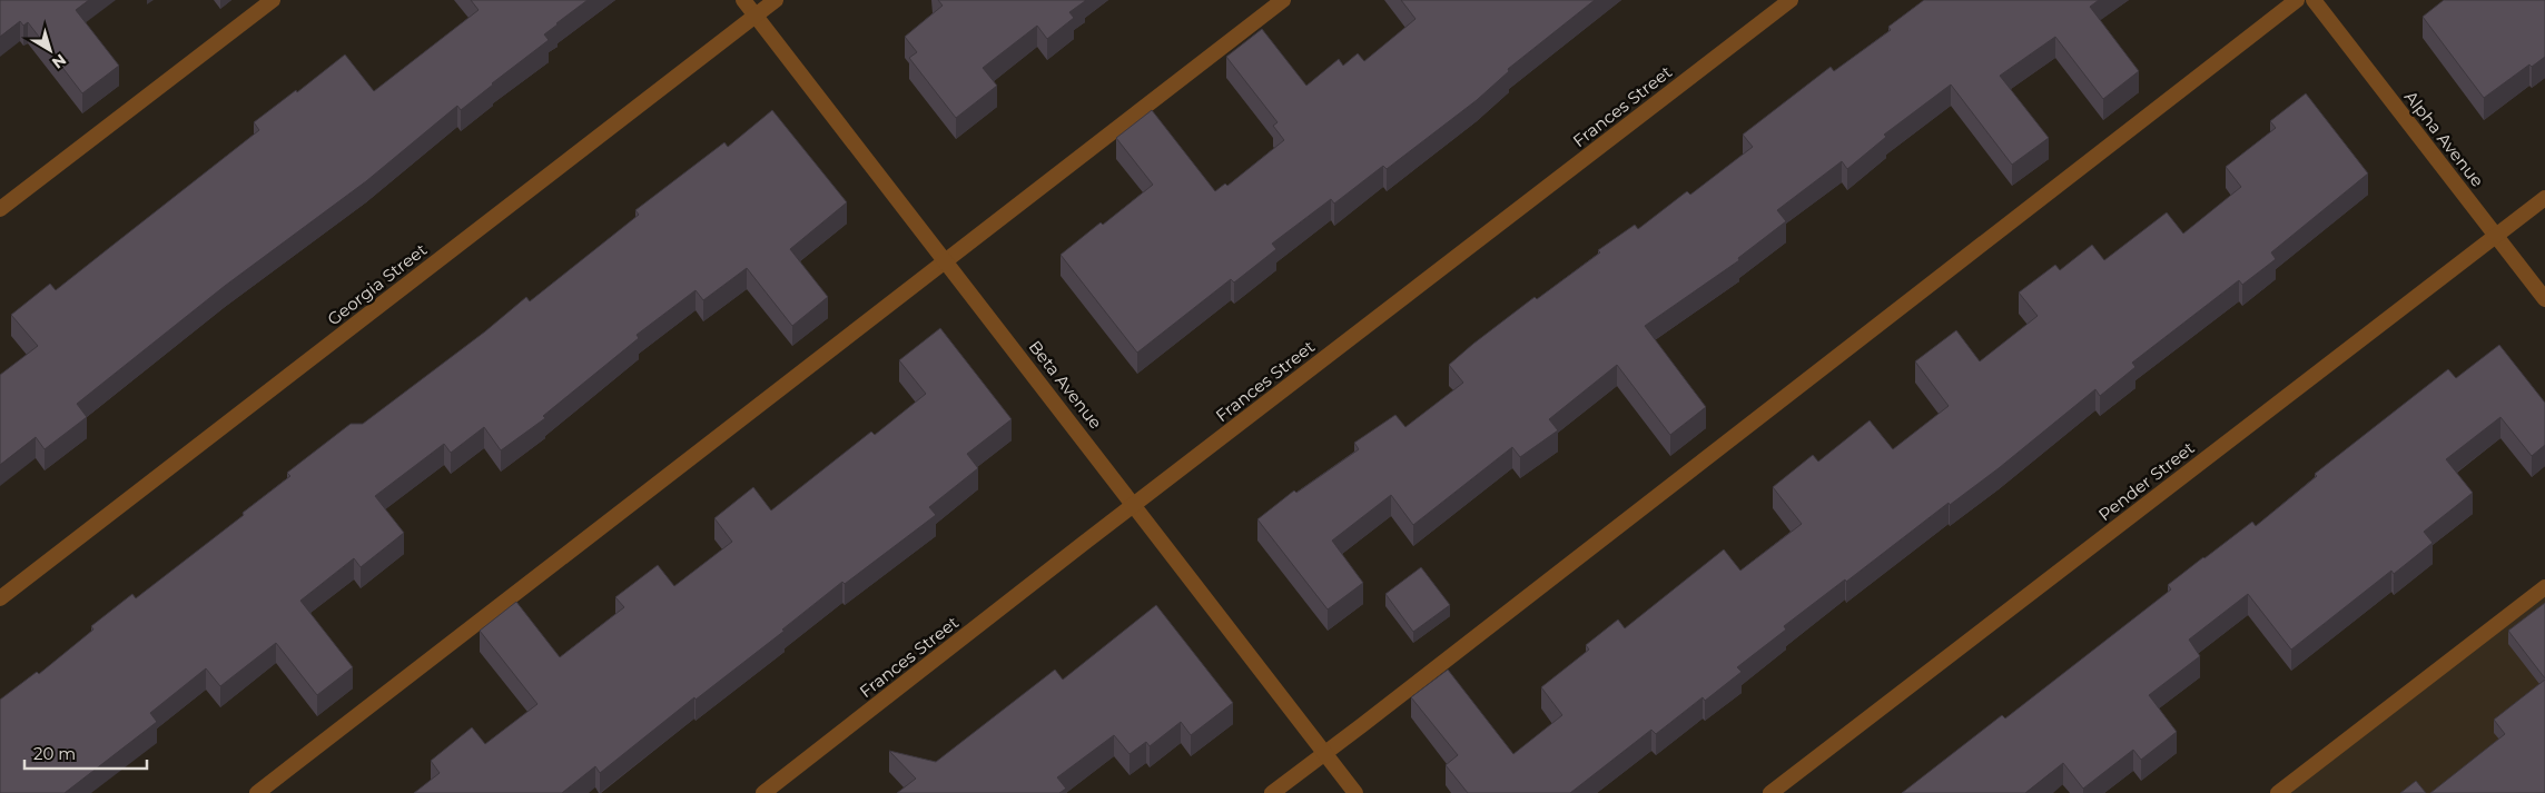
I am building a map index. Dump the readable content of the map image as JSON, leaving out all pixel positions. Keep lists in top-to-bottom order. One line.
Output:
{"streets":{"street":["Frances Street","Alpha Avenue","Georgia Street","Beta Avenue","Pender Street"]},"crossings":[["Frances Street","Beta Avenue"],["Alpha Avenue","Pender Street"],["Georgia Street","Beta Avenue"]],"scale_bar":"20 m","north":"bottom right"}
